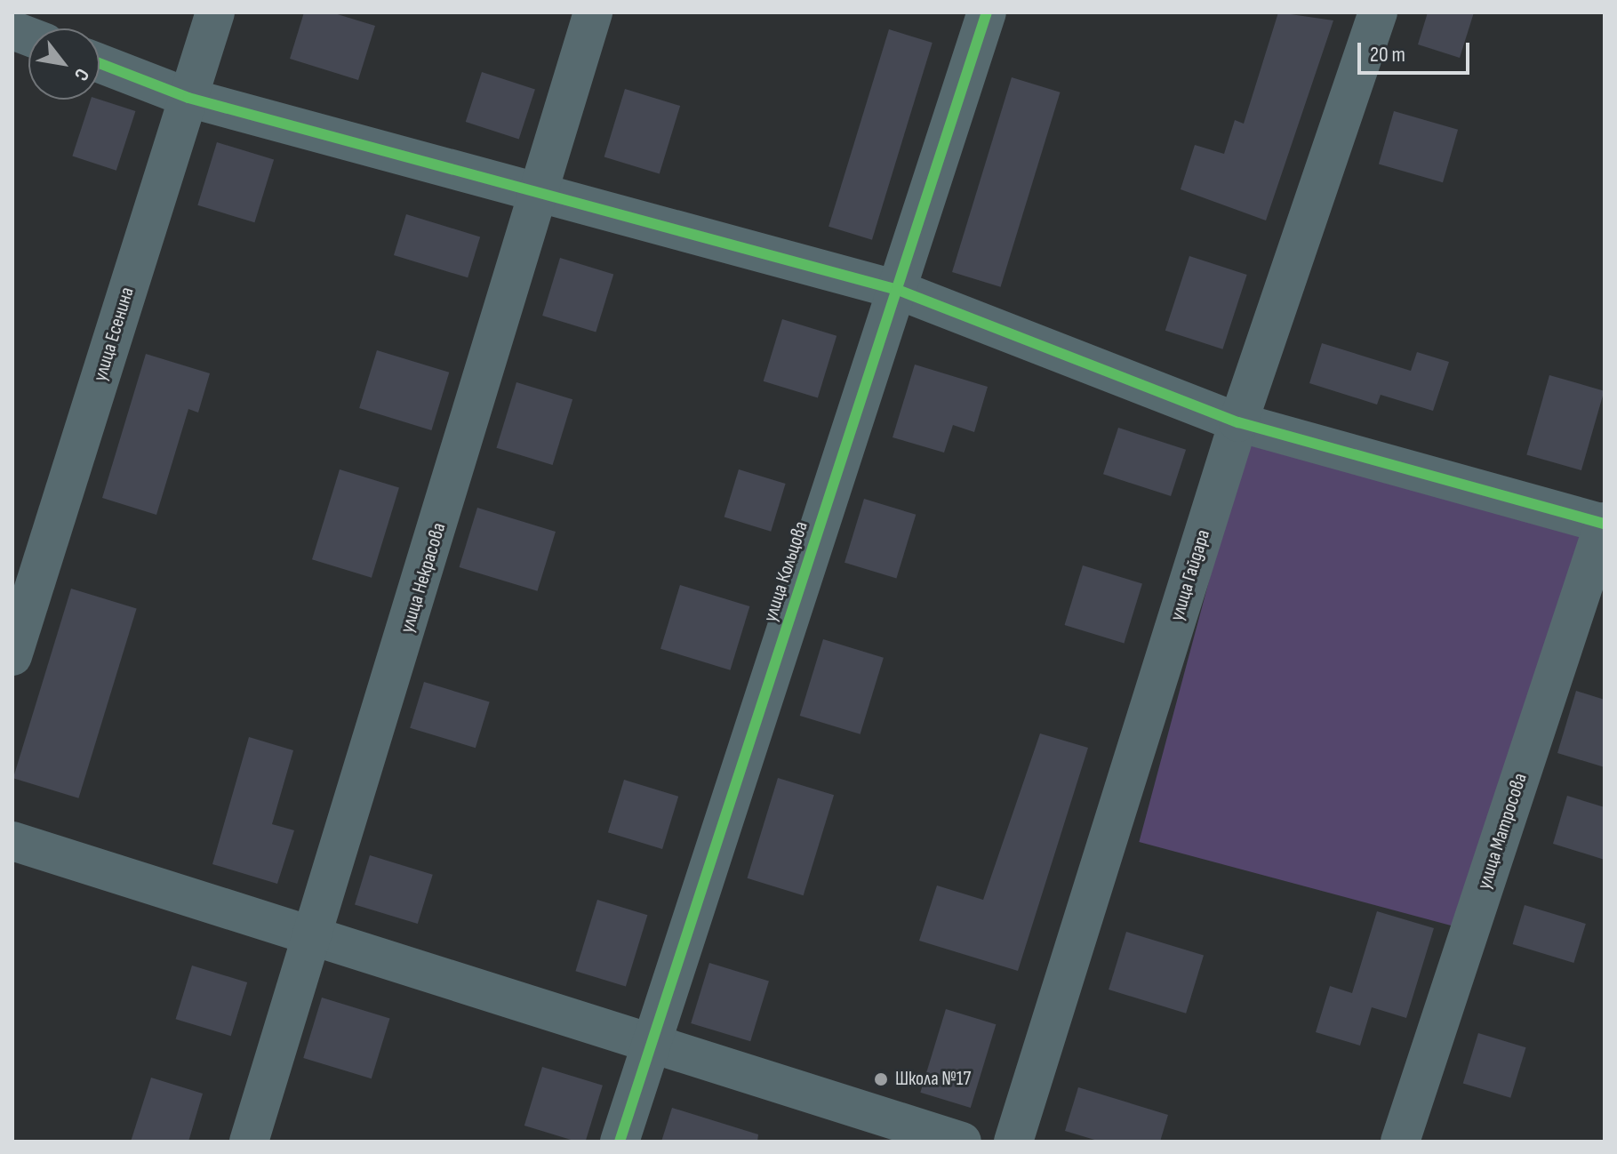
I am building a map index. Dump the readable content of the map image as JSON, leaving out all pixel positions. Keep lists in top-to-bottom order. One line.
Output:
{"streets":{"street":["улица Есенина","улица Кольцова","улица Гайдара","улица Некрасова","улица Матросова"]},"places":["Школа №17"],"scale_bar":"20 m","north":"bottom right"}
